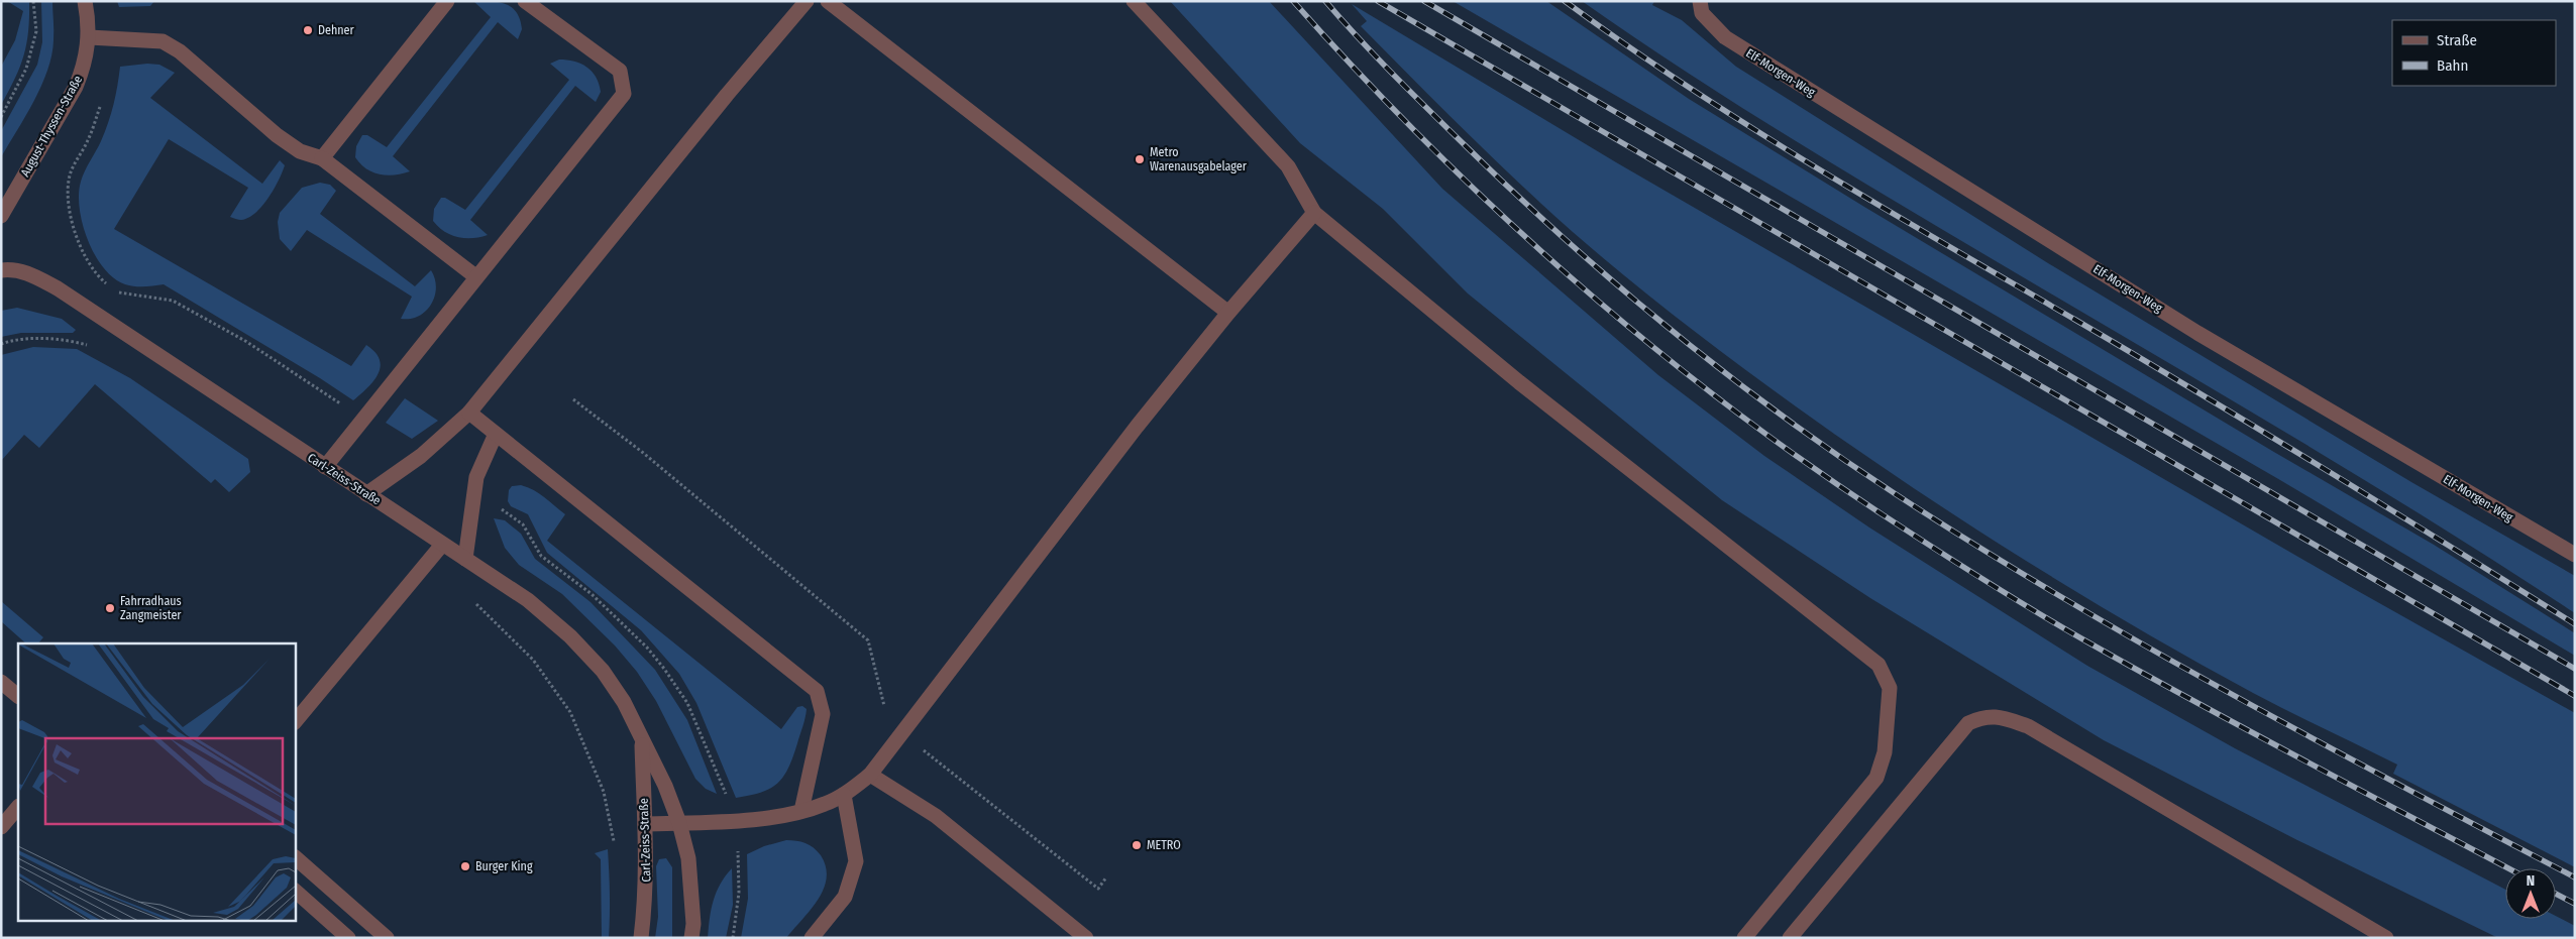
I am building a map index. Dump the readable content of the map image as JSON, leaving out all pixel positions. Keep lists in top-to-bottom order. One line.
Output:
{"streets":{"street":["Elf-Morgen-Weg","August-Thyssen-Straße","Carl-Zeiss-Straße"]},"places":["Dehner","Metro Warenausgabelager","Fahrradhaus Zangmeister","METRO","Burger King"],"legend":["Straße","Bahn"],"north":"top"}
